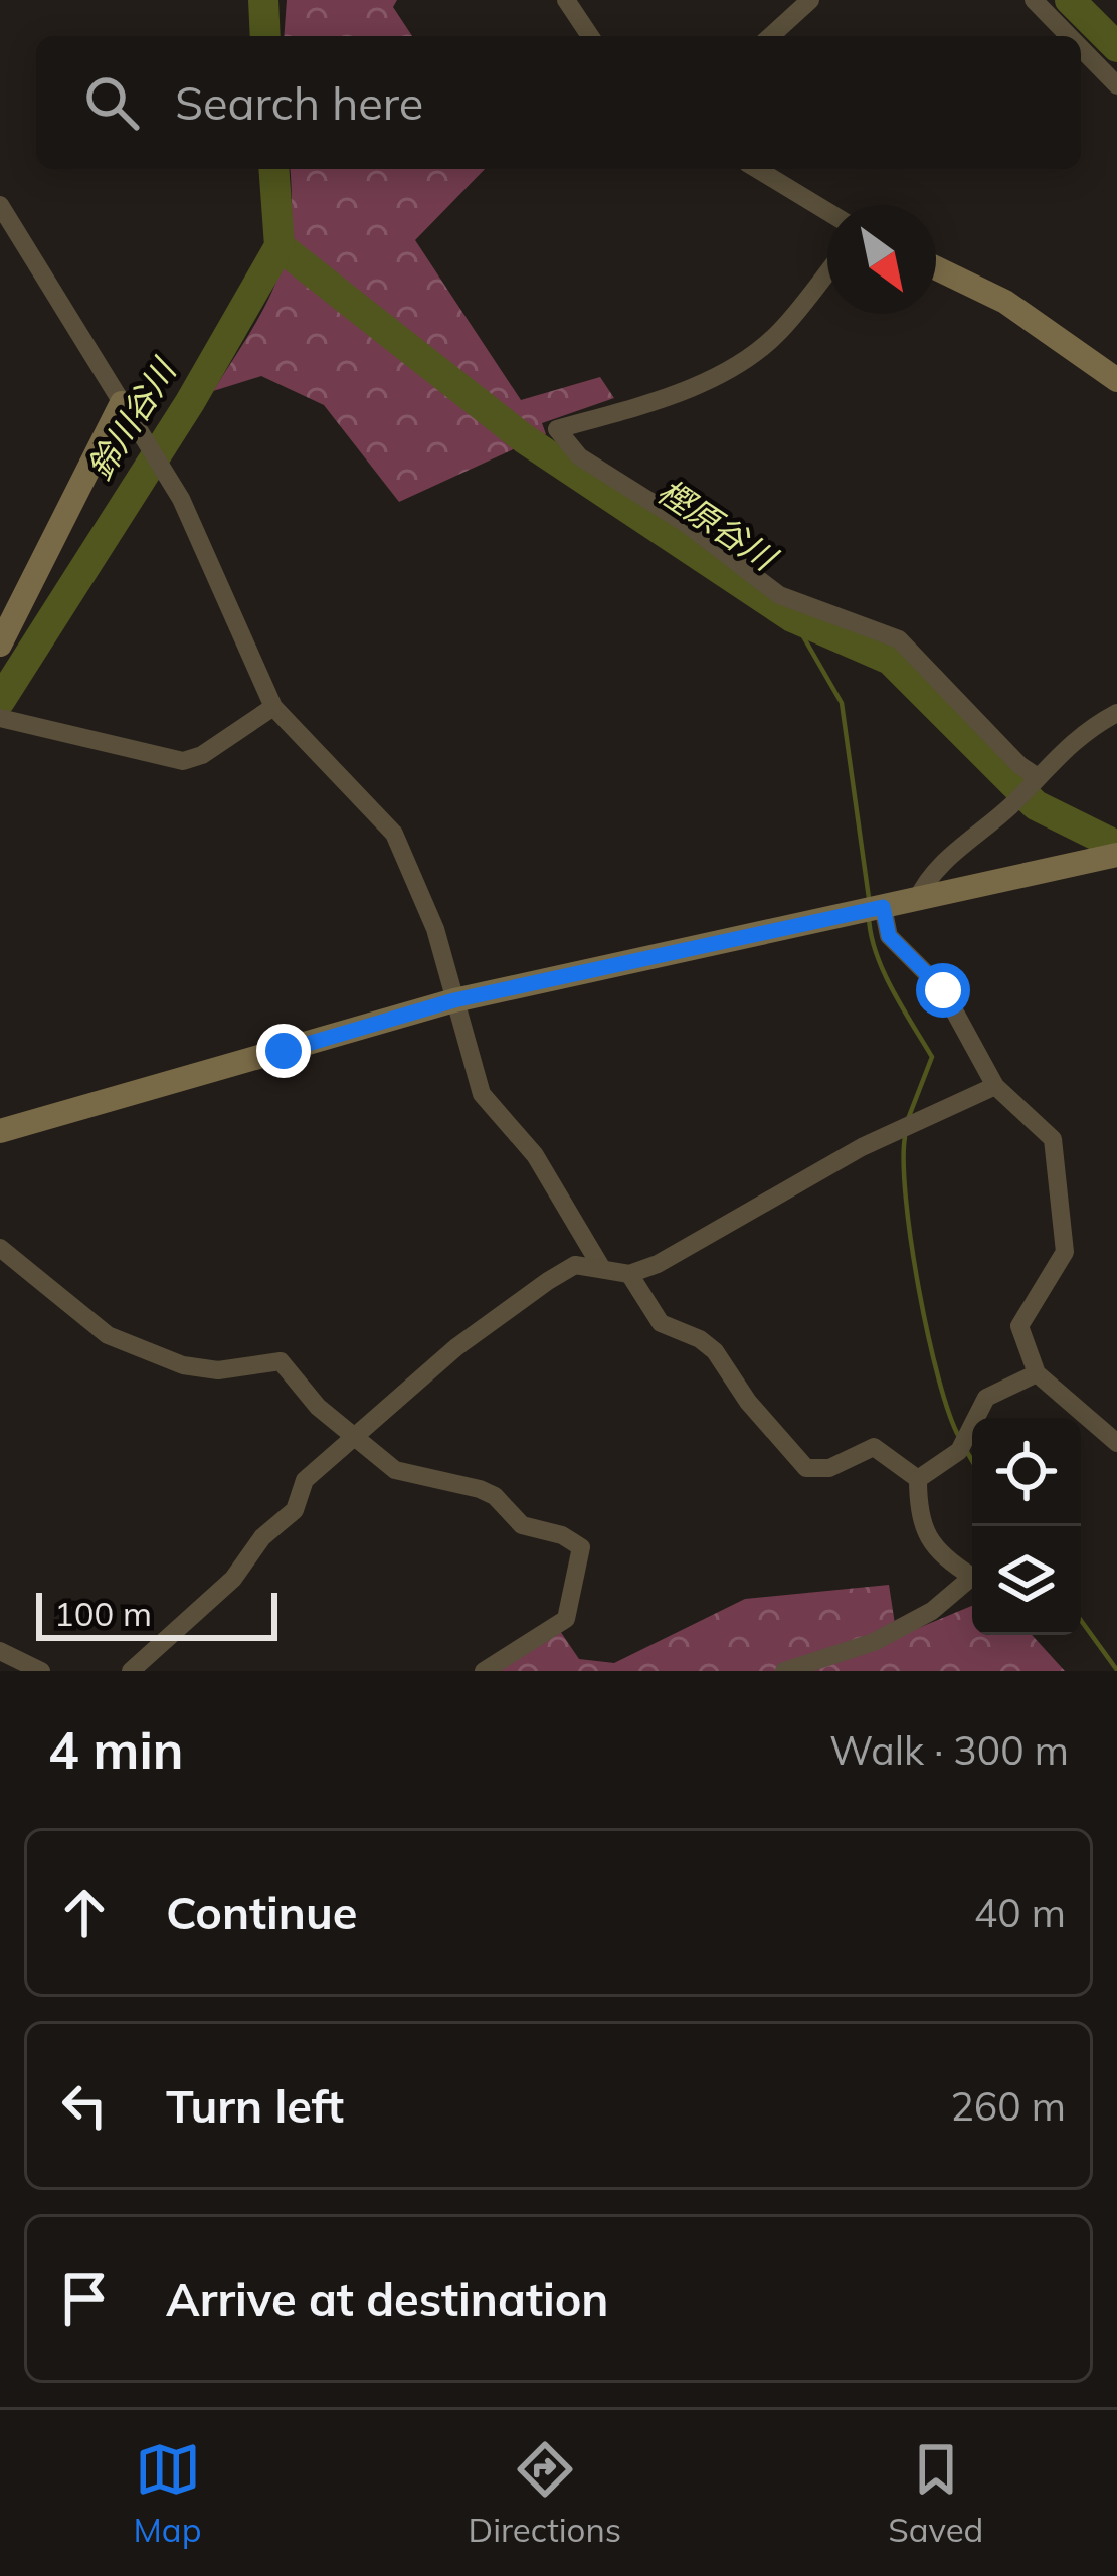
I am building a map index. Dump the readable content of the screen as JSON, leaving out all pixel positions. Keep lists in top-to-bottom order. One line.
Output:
{"water":["鈴川谷川","樫原谷川"],"scale_bar":"100 m","north":"bottom right","page":{"search":"Search here","scale":"100 m","heading":["4 min","Walk · 300 m"],"list":[["Continue","40 m"],["Turn left","260 m"],"Arrive at destination"],"nav":["Map","Directions","Saved"]}}
